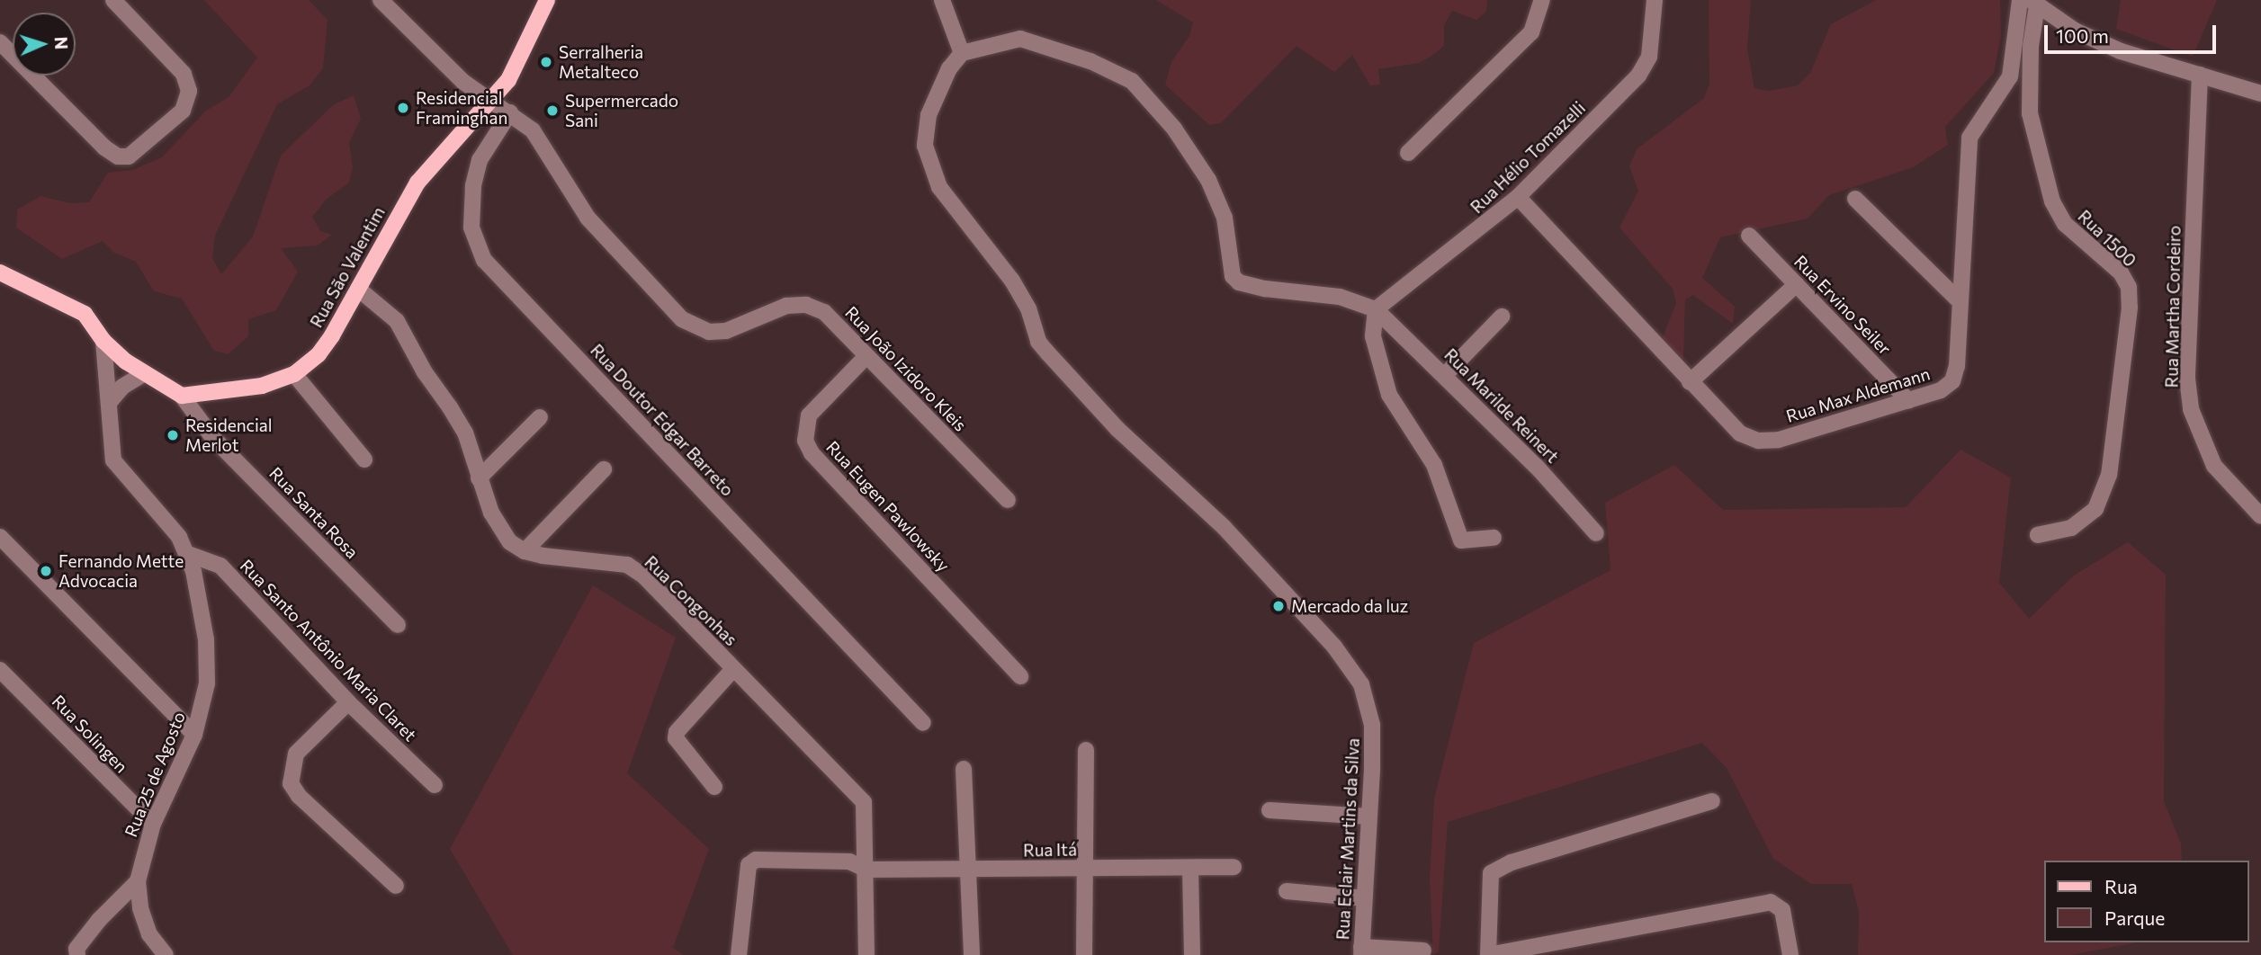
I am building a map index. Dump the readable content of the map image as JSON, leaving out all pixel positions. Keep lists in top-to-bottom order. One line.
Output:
{"streets":{"main road":["Rua São Valentim"],"street":["Rua Hélio Tomazelli","Rua 1500","Rua Ervino Seiler","Rua Martha Cordeiro","Rua João Izidoro Kleis","Rua Max Aldemann","Rua Marilde Reinert","Rua Doutor Edgar Barreto","Rua Eugen Pawlowsky","Rua Santa Rosa","Rua Congonhas","Rua Santo Antônio Maria Claret","Rua Solingen","Rua 25 de Agosto","Rua Eclair Martins da Silva","Rua Itá"]},"crossings":[["Rua Hélio Tomazelli","Rua Max Aldemann"],["Rua Hélio Tomazelli","Rua Marilde Reinert"],["Rua São Valentim","Rua João Izidoro Kleis"],["Rua São Valentim","Rua Santa Rosa"],["Rua Ervino Seiler","Rua Max Aldemann"],["Rua João Izidoro Kleis","Rua Doutor Edgar Barreto"],["Rua João Izidoro Kleis","Rua Eugen Pawlowsky"],["Rua Congonhas","Rua Itá"],["Rua Santo Antônio Maria Claret","Rua 25 de Agosto"],["Rua Solingen","Rua 25 de Agosto"]],"places":["Serralheria Metalteco","Residencial Framinghan","Supermercado Sani","Residencial Merlot","Fernando Mette Advocacia","Mercado da luz"],"legend":["Rua","Parque"],"scale_bar":"100 m","north":"right"}
